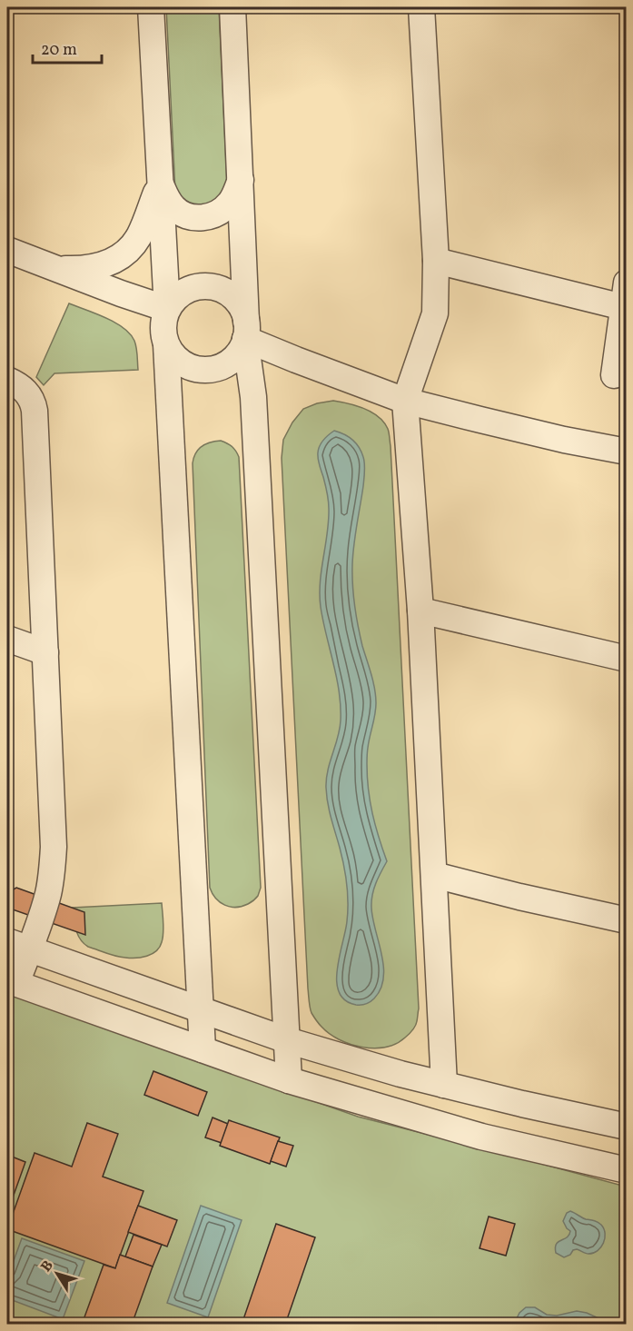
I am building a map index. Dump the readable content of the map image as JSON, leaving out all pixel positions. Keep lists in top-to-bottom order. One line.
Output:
{"scale_bar":"20 m","north":"top left"}
